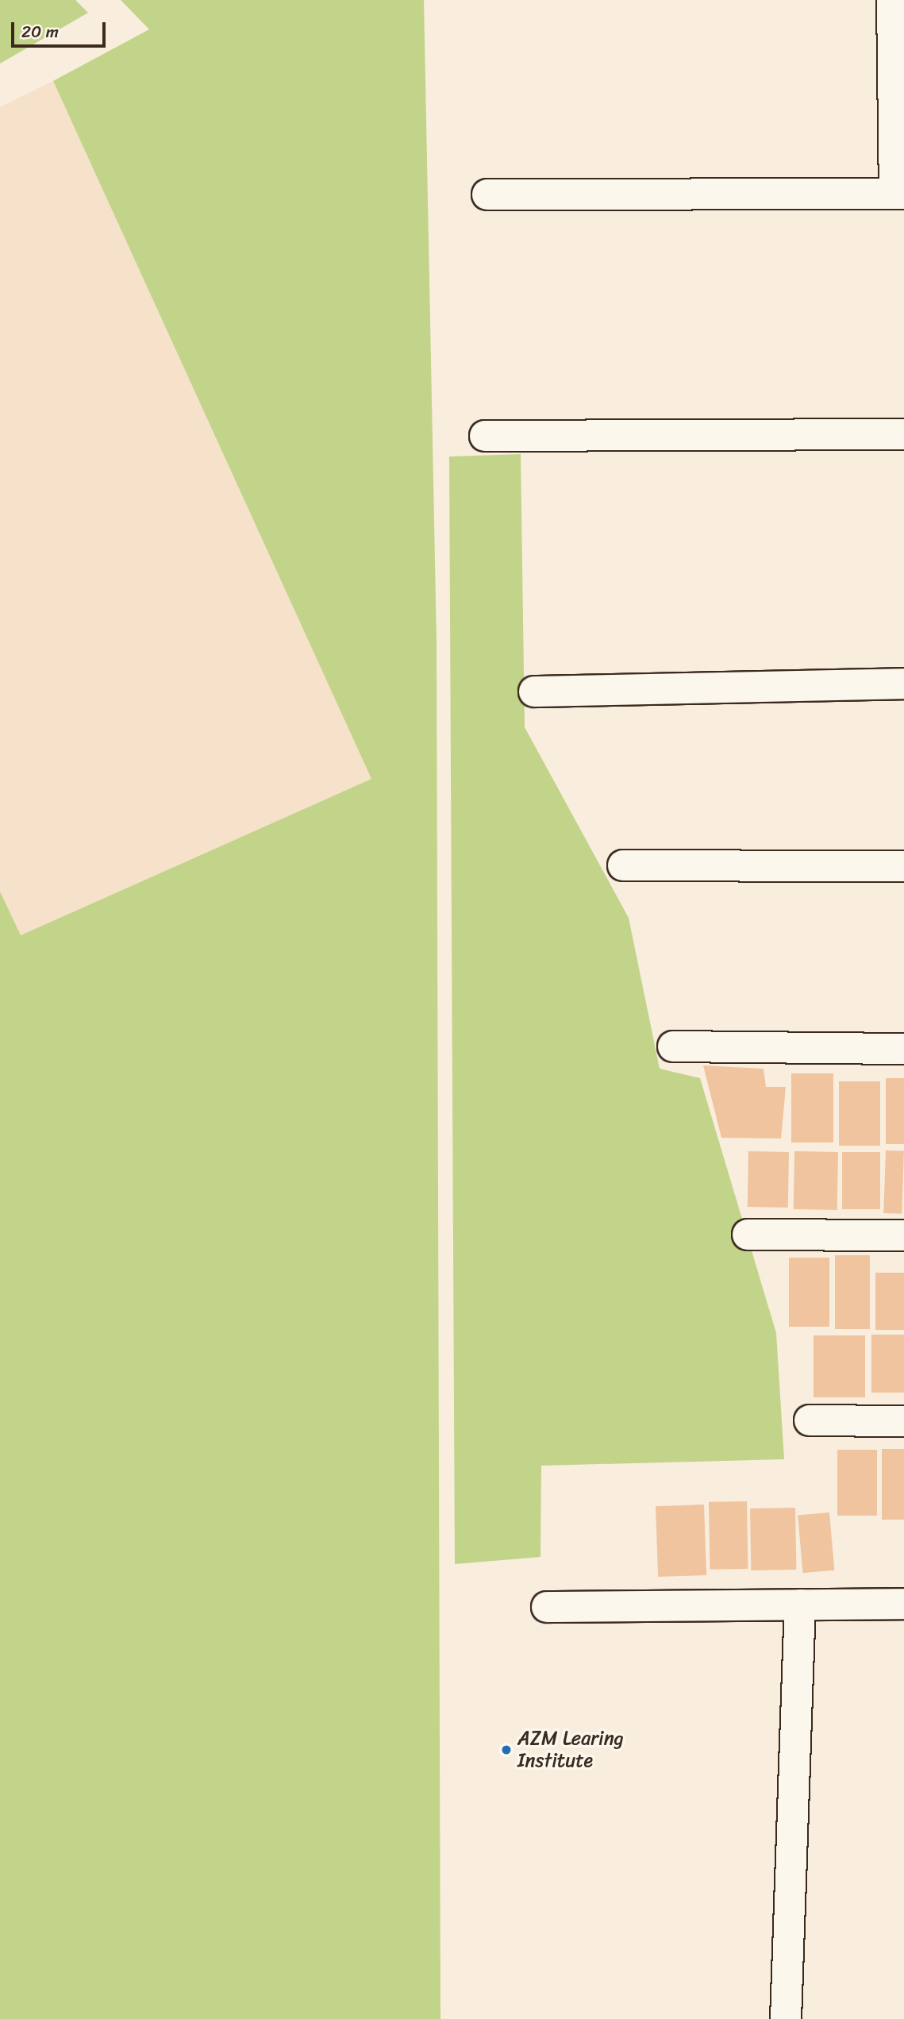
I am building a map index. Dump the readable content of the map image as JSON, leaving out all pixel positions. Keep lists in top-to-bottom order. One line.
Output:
{"places":["AZM Learing Institute"],"scale_bar":"20 m"}
